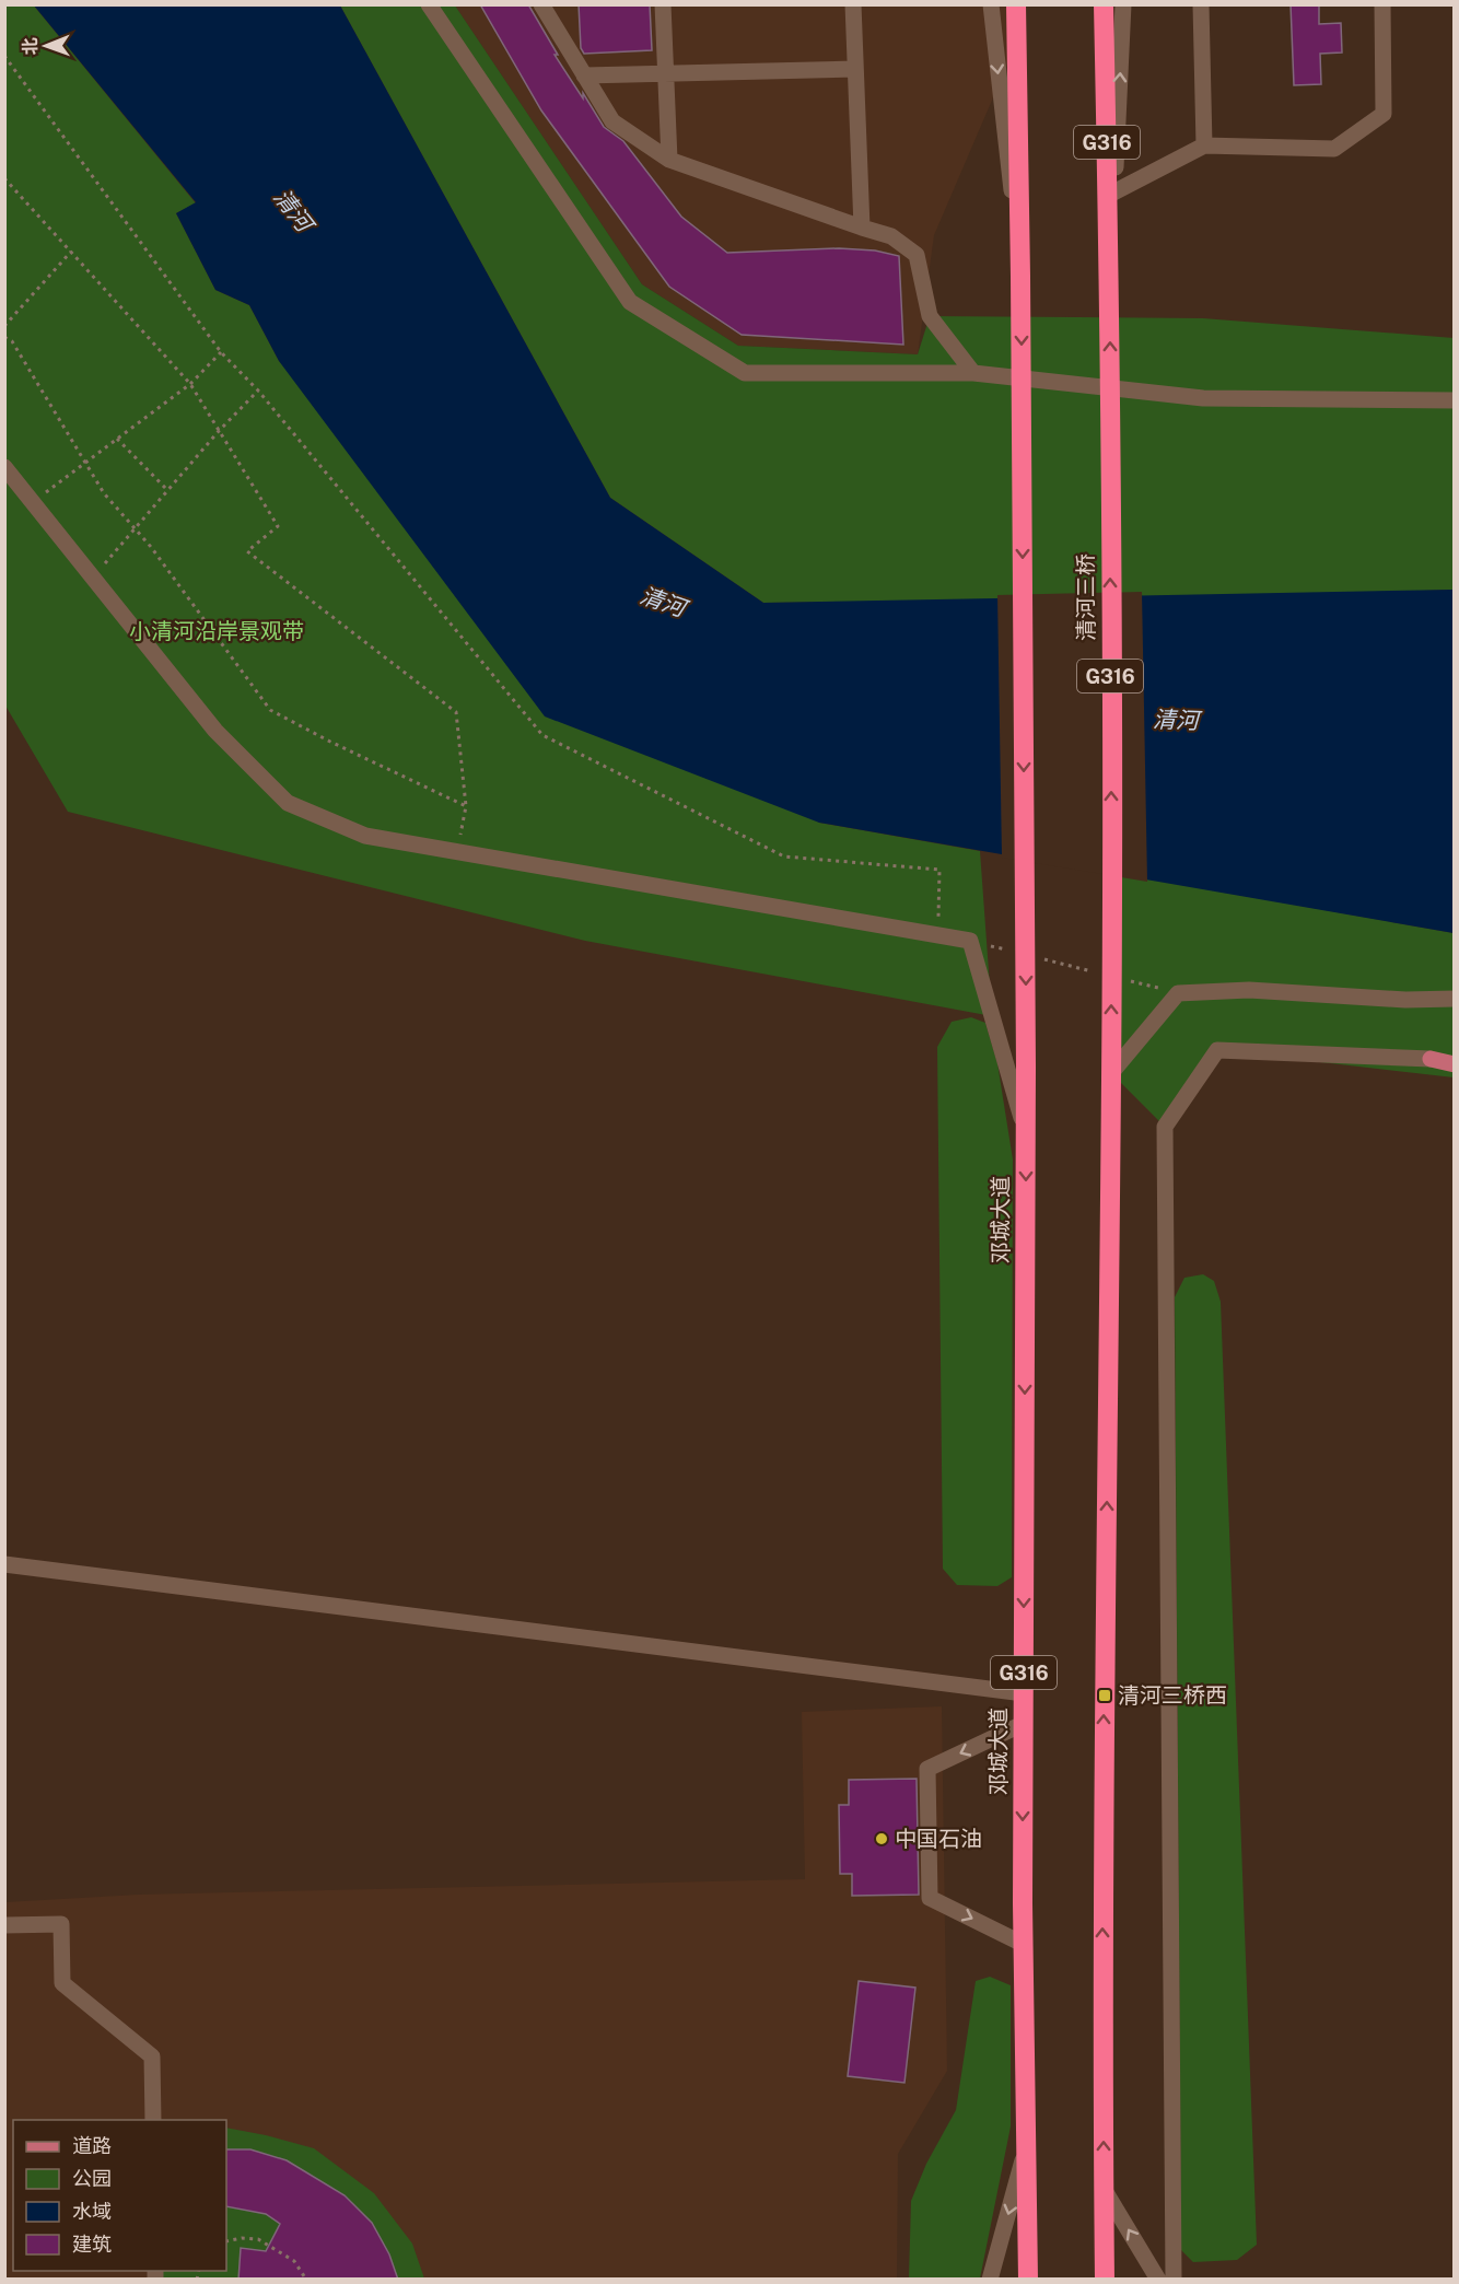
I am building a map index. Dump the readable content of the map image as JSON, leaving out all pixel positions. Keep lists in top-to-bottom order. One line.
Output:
{"streets":{"highway":["G316","清河三桥","邓城大道"]},"crossings":[["G316","清河三桥"],["G316","邓城大道"]],"one_way":["清河三桥"],"water":["清河"],"parks":["小清河沿岸景观带"],"places":{"transit":["清河三桥西"],"other":["中国石油"]},"legend":["道路","公园","水域","建筑"],"north":"left"}
